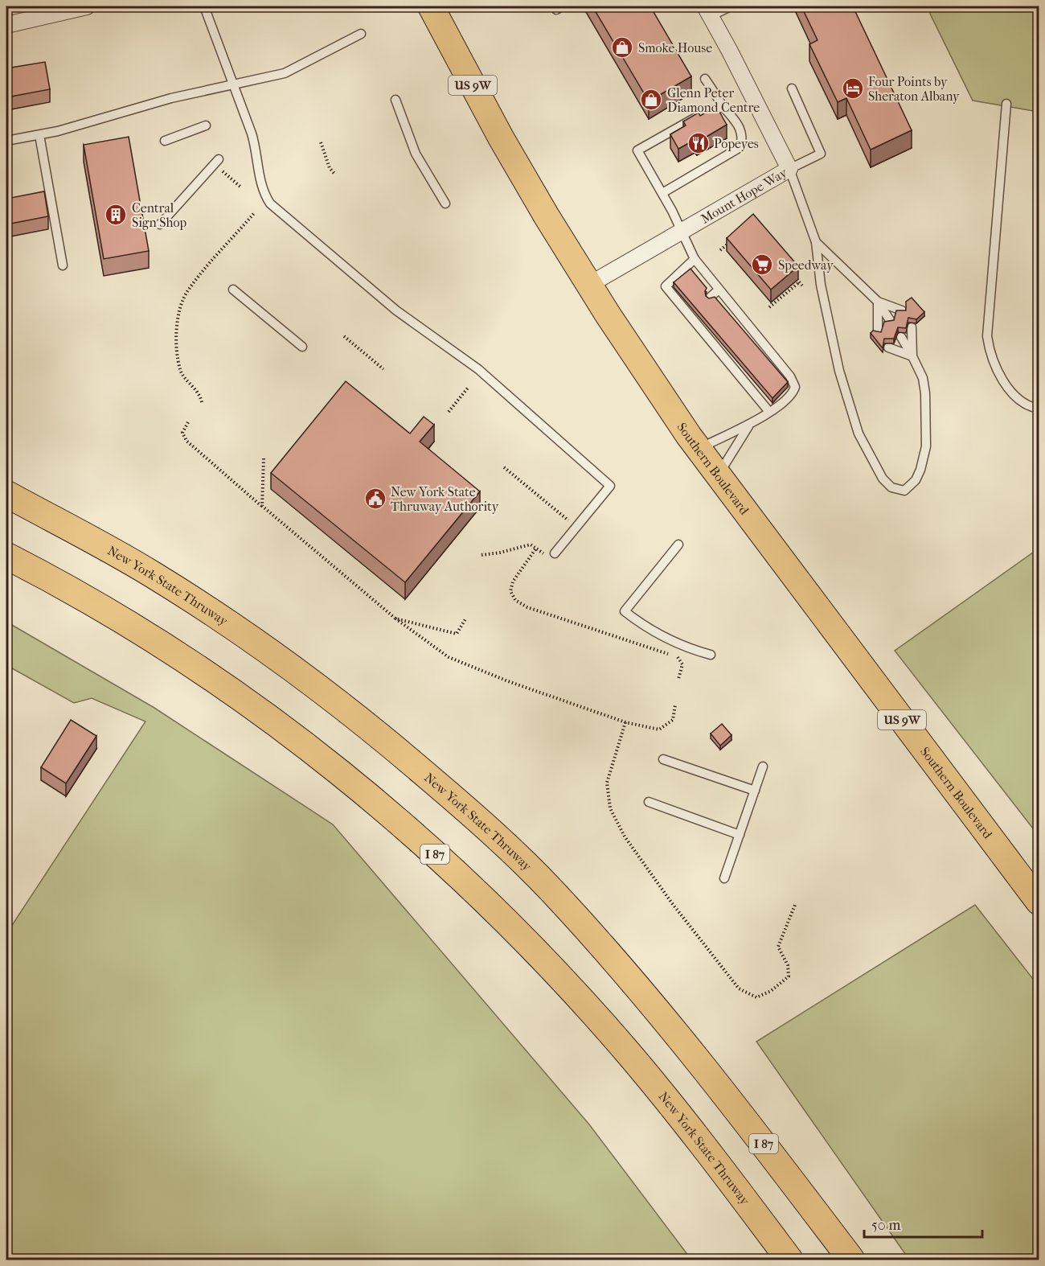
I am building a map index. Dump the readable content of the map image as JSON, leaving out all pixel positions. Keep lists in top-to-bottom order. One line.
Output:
{"streets":{"highway":["New York State Thruway","I 87"],"main road":["US 9W","Southern Boulevard"],"street":["Mount Hope Way"]},"crossings":[["Mount Hope Way","Southern Boulevard"]],"places":{"shop":["Smoke House","Glenn Peter Diamond Centre"],"hotel":["Four Points by Sheraton Albany"],"restaurant":["Popeyes"],"building":["Central Sign Shop"],"supermarket":["Speedway"],"public building":["New York State Thruway Authority"]},"scale_bar":"50 m"}
